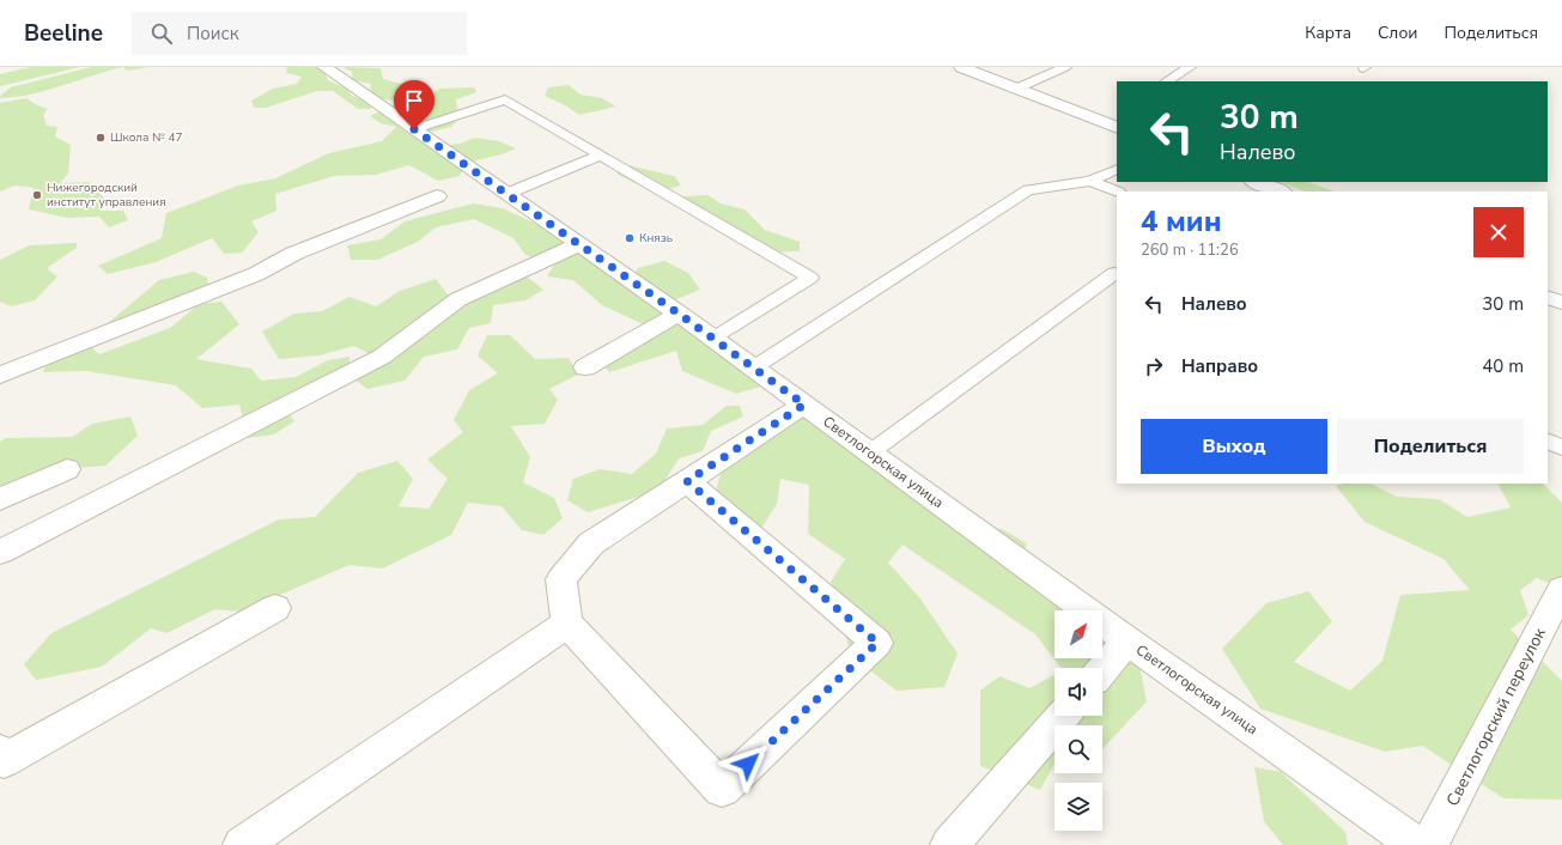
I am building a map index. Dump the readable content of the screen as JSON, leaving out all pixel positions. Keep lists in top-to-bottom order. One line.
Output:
{"streets":{"street":["Светлогорская улица","Светлогорский переулок"]},"places":["Школа № 47","Нижегородский институт управления","Князь"],"north":"top right","page":{"header":"Beeline","search":"Поиск","nav":["Карта","Слои","Поделиться"],"turn":["30 m","Налево"],"heading":["4 мин","260 m · 11:26"],"list":[{"name":"Налево","value":"30 m"},{"name":"Направо","value":"40 m"}],"buttons":["Выход","Поделиться"]}}
